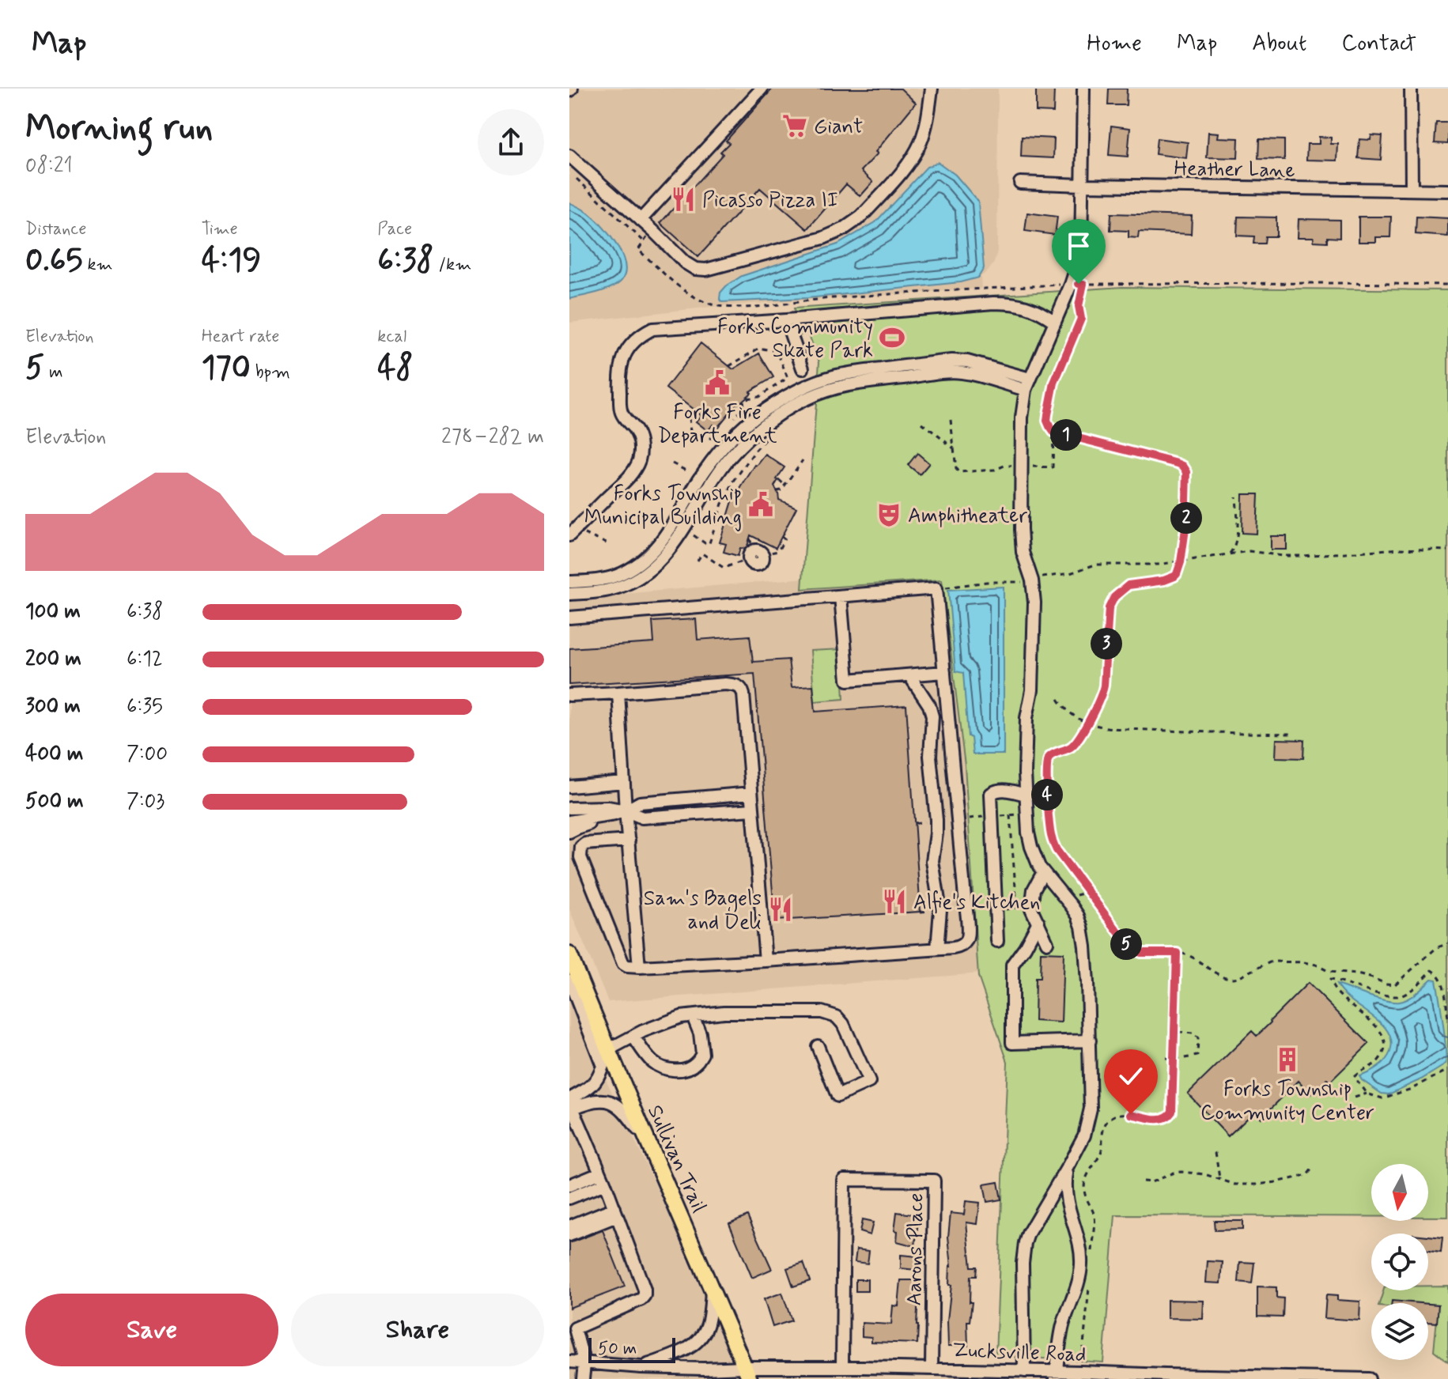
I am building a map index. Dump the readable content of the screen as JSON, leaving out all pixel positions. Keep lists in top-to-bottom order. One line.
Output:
{"streets":{"main road":["Sullivan Trail"],"street":["Heather Lane","Aarons Place","Zucksville Road"]},"crossings":[["Sullivan Trail","Zucksville Road"],["Aarons Place","Zucksville Road"]],"places":{"supermarket":["Giant"],"restaurant":["Picasso Pizza II","Alfie's Kitchen","Sam's Bagels and Deli"],"sports":["Forks Community Skate Park"],"public building":["Forks Fire Department","Forks Township Municipal Building"],"theatre":["Amphitheater"],"building":["Forks Township Community Center"]},"scale_bar":"50 m","north":"bottom","page":{"header":"Map","nav":["Home","Map","About","Contact"],"heading":["Morning run","08:21"],"stats":[["Distance","0.65 km"],["Time","4:19"],["Pace","6:38 /km"],["Elevation","5 m"],["Heart rate","170 bpm"],["kcal","48"]],"chart":["Elevation","278–282 m"],"pins":["1","2","3","4","5"],"list":[{"name":"100 m","note":"6:38"},{"name":"200 m","note":"6:12"},{"name":"300 m","note":"6:35"},{"name":"400 m","note":"7:00"},{"name":"500 m","note":"7:03"}],"buttons":["Save","Share"],"scale":"50 m"}}
